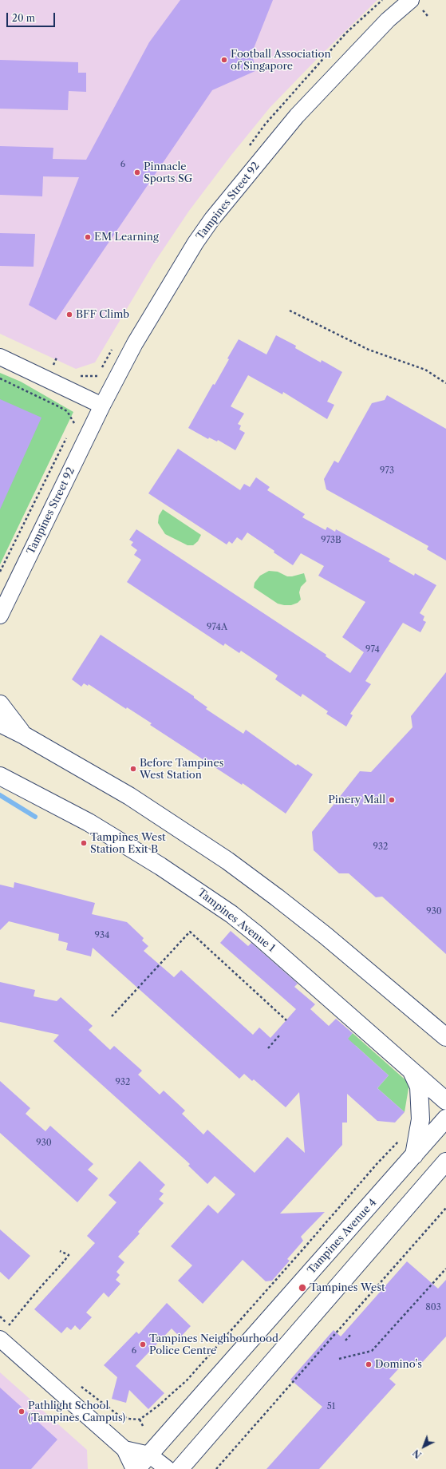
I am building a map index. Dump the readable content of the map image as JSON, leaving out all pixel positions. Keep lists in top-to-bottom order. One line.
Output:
{"streets":{"main road":["Tampines Avenue 1","Tampines Avenue 4"],"street":["Tampines Street 92"]},"places":["Football Association of Singapore","Pinnacle Sports SG","EM Learning","BFF Climb","Before Tampines West Station","Pinery Mall","Tampines West Station Exit B","Tampines West","Tampines Neighbourhood Police Centre","Domino's","Pathlight School (Tampines Campus)"],"house_numbers":["6","973","973B","974A","974","932","930","934","932","930","803","6","51"],"scale_bar":"20 m","north":"bottom left"}
